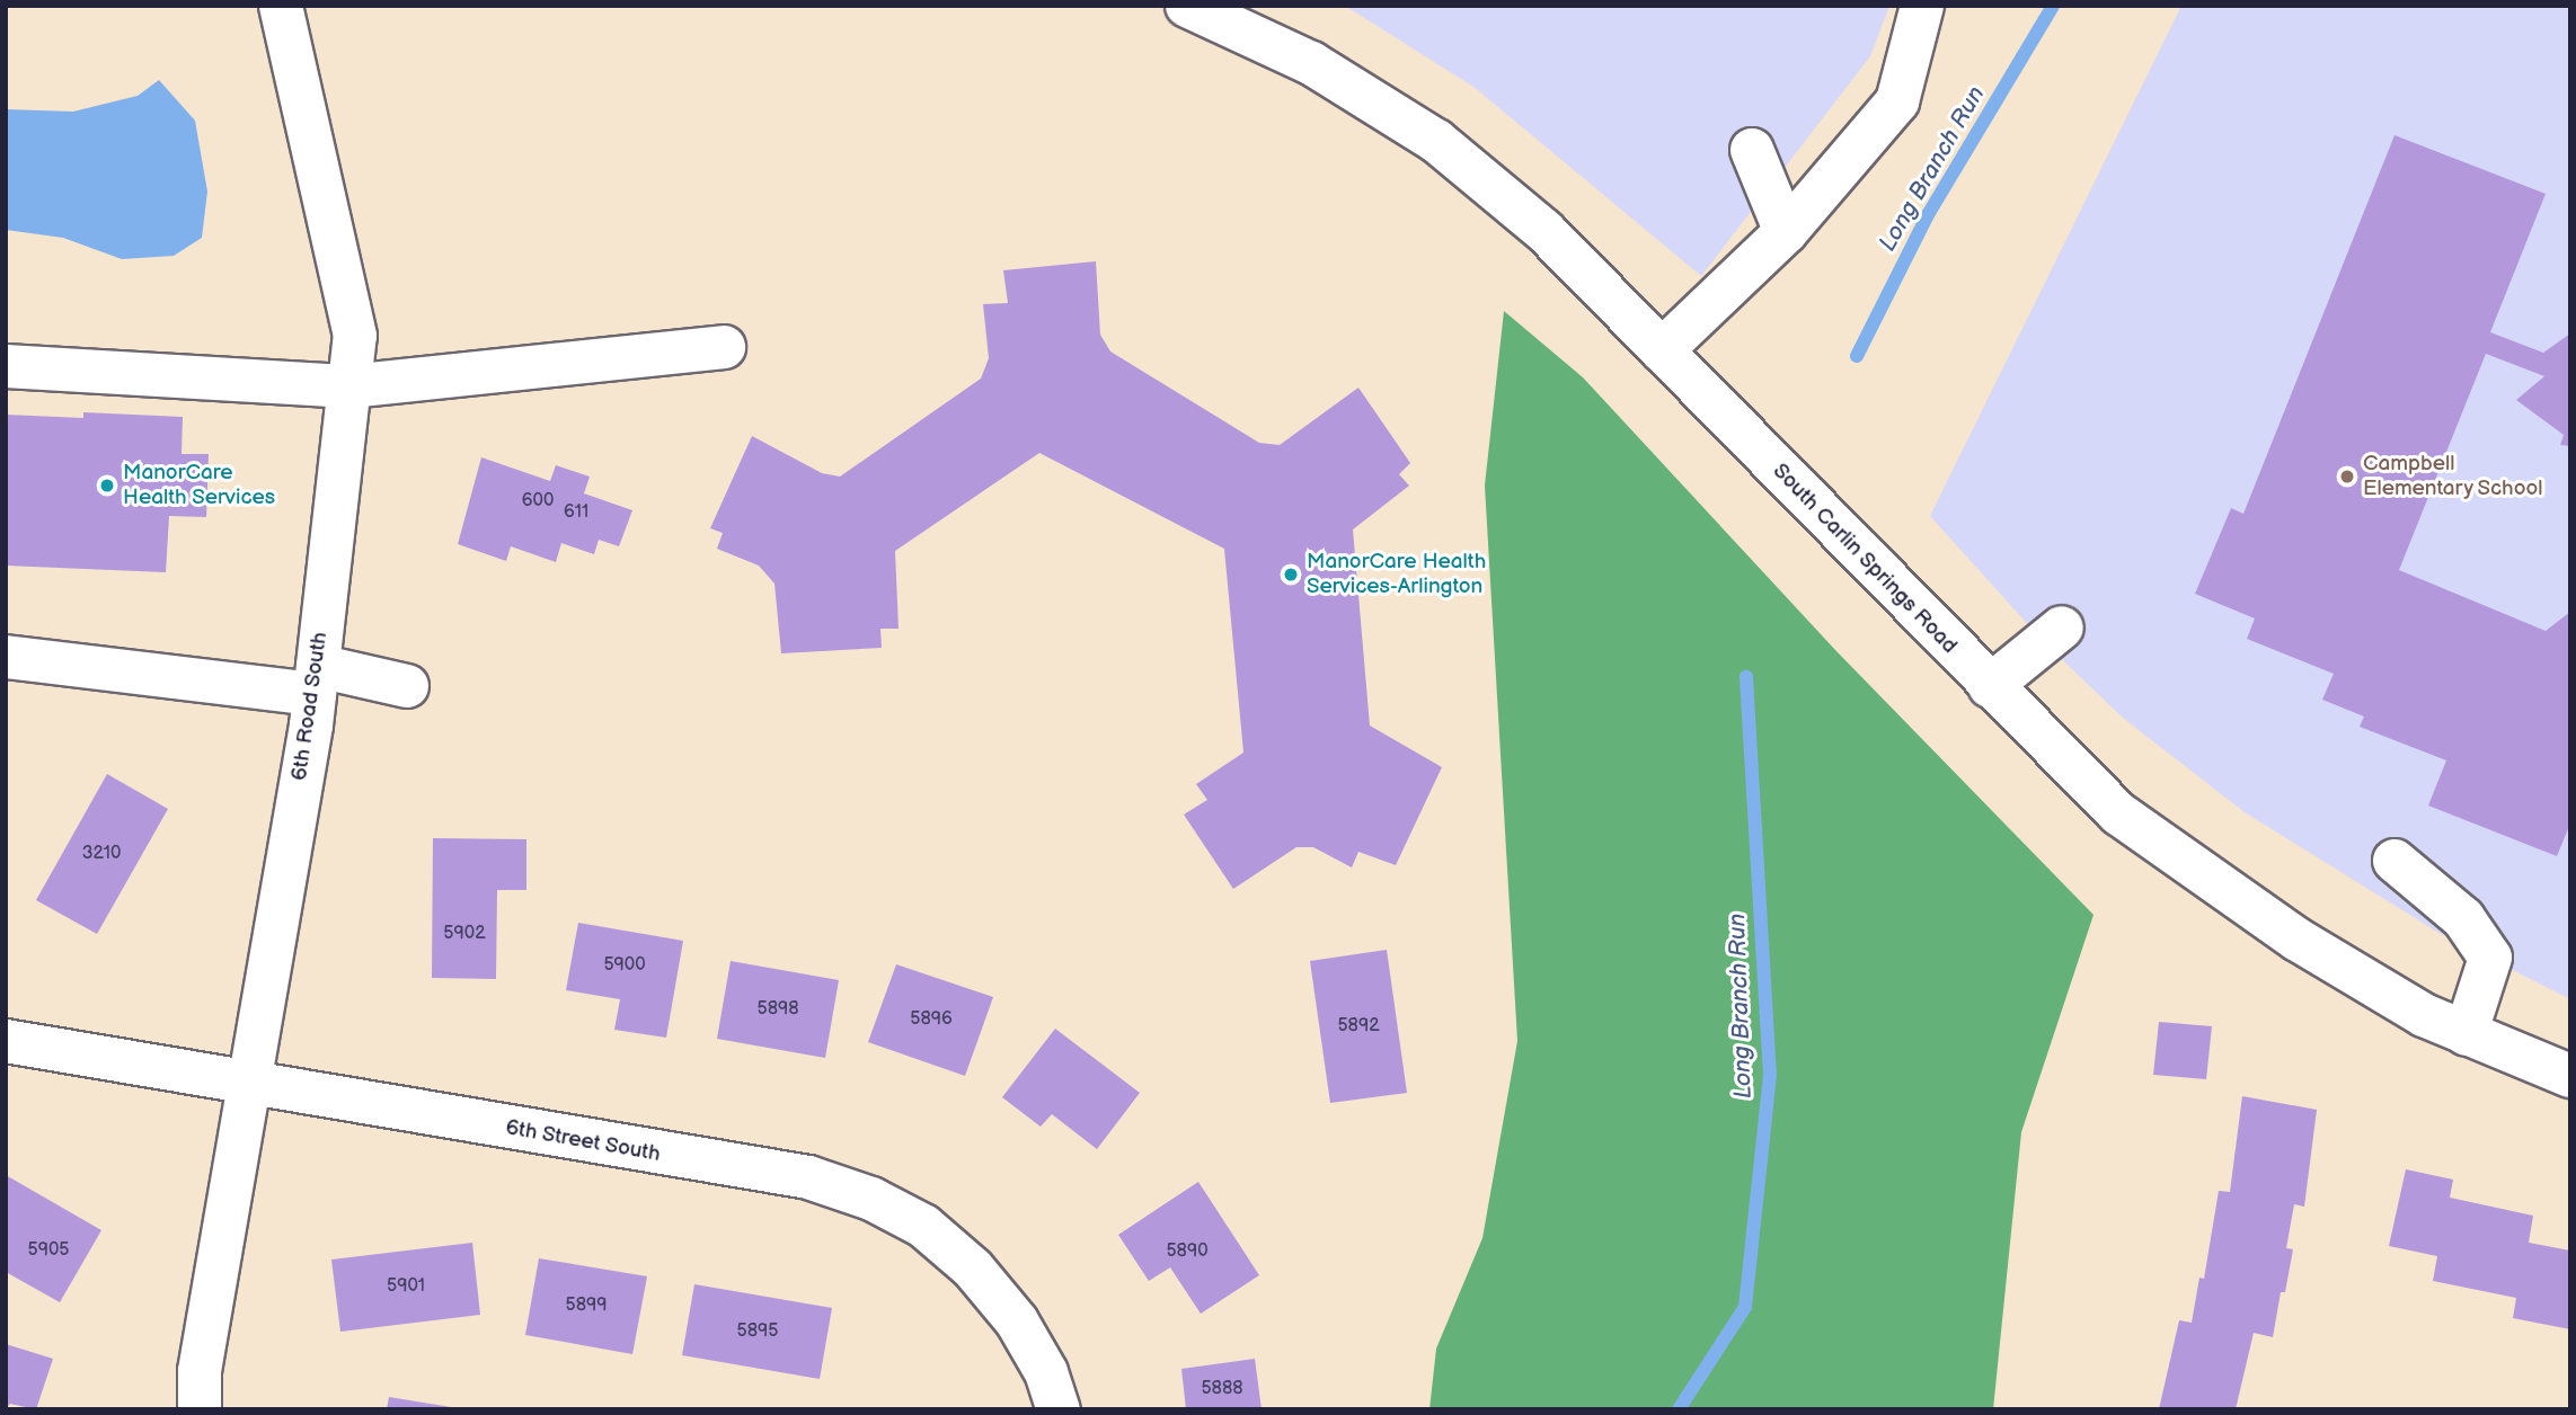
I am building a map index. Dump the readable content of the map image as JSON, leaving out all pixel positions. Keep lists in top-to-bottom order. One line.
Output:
{"streets":{"street":["South Carlin Springs Road","6th Road South","6th Street South"]},"crossings":[["6th Road South","6th Street South"]],"water":["Long Branch Run"],"places":["Campbell Elementary School","ManorCare Health Services","ManorCare Health Services-Arlington"],"house_numbers":["600","611","3210","5902","5900","5898","5896","5892","5905","5890","5901","5899","5895","5888"]}
